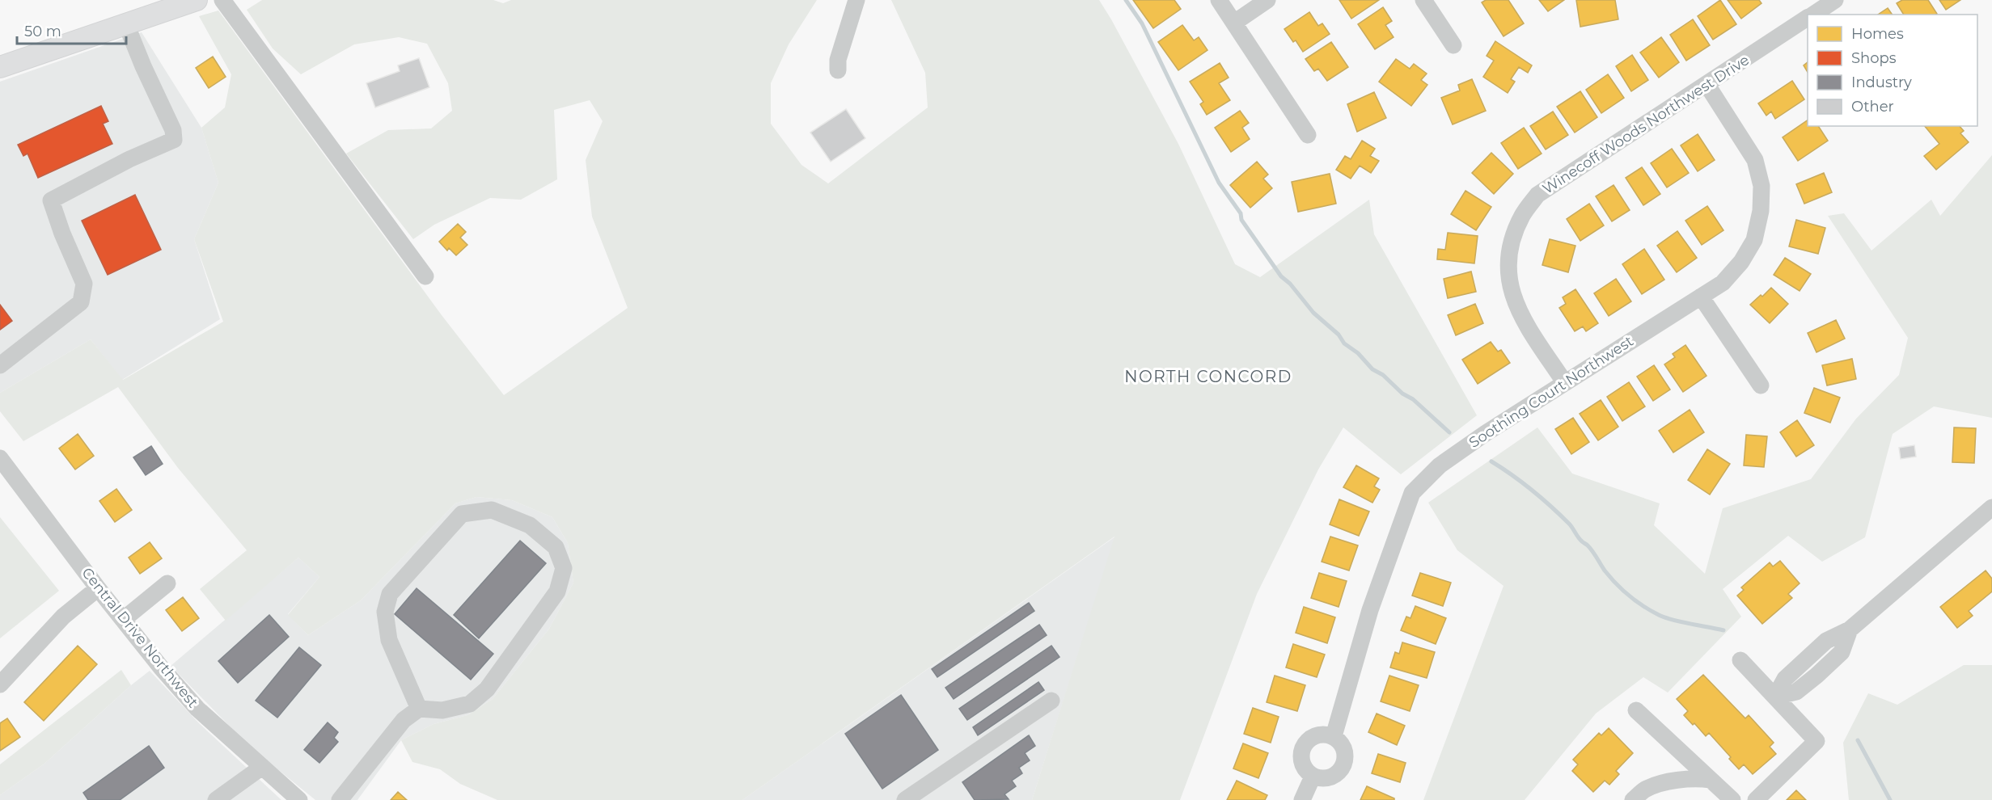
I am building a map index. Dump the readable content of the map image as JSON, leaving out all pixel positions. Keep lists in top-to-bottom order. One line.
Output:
{"streets":{"street":["Winecoff Woods Northwest Drive","Soothing Court Northwest","Central Drive Northwest"]},"crossings":[["Winecoff Woods Northwest Drive","Soothing Court Northwest"]],"districts":["NORTH CONCORD"],"legend":["Homes","Shops","Industry","Other"],"scale_bar":"50 m"}
